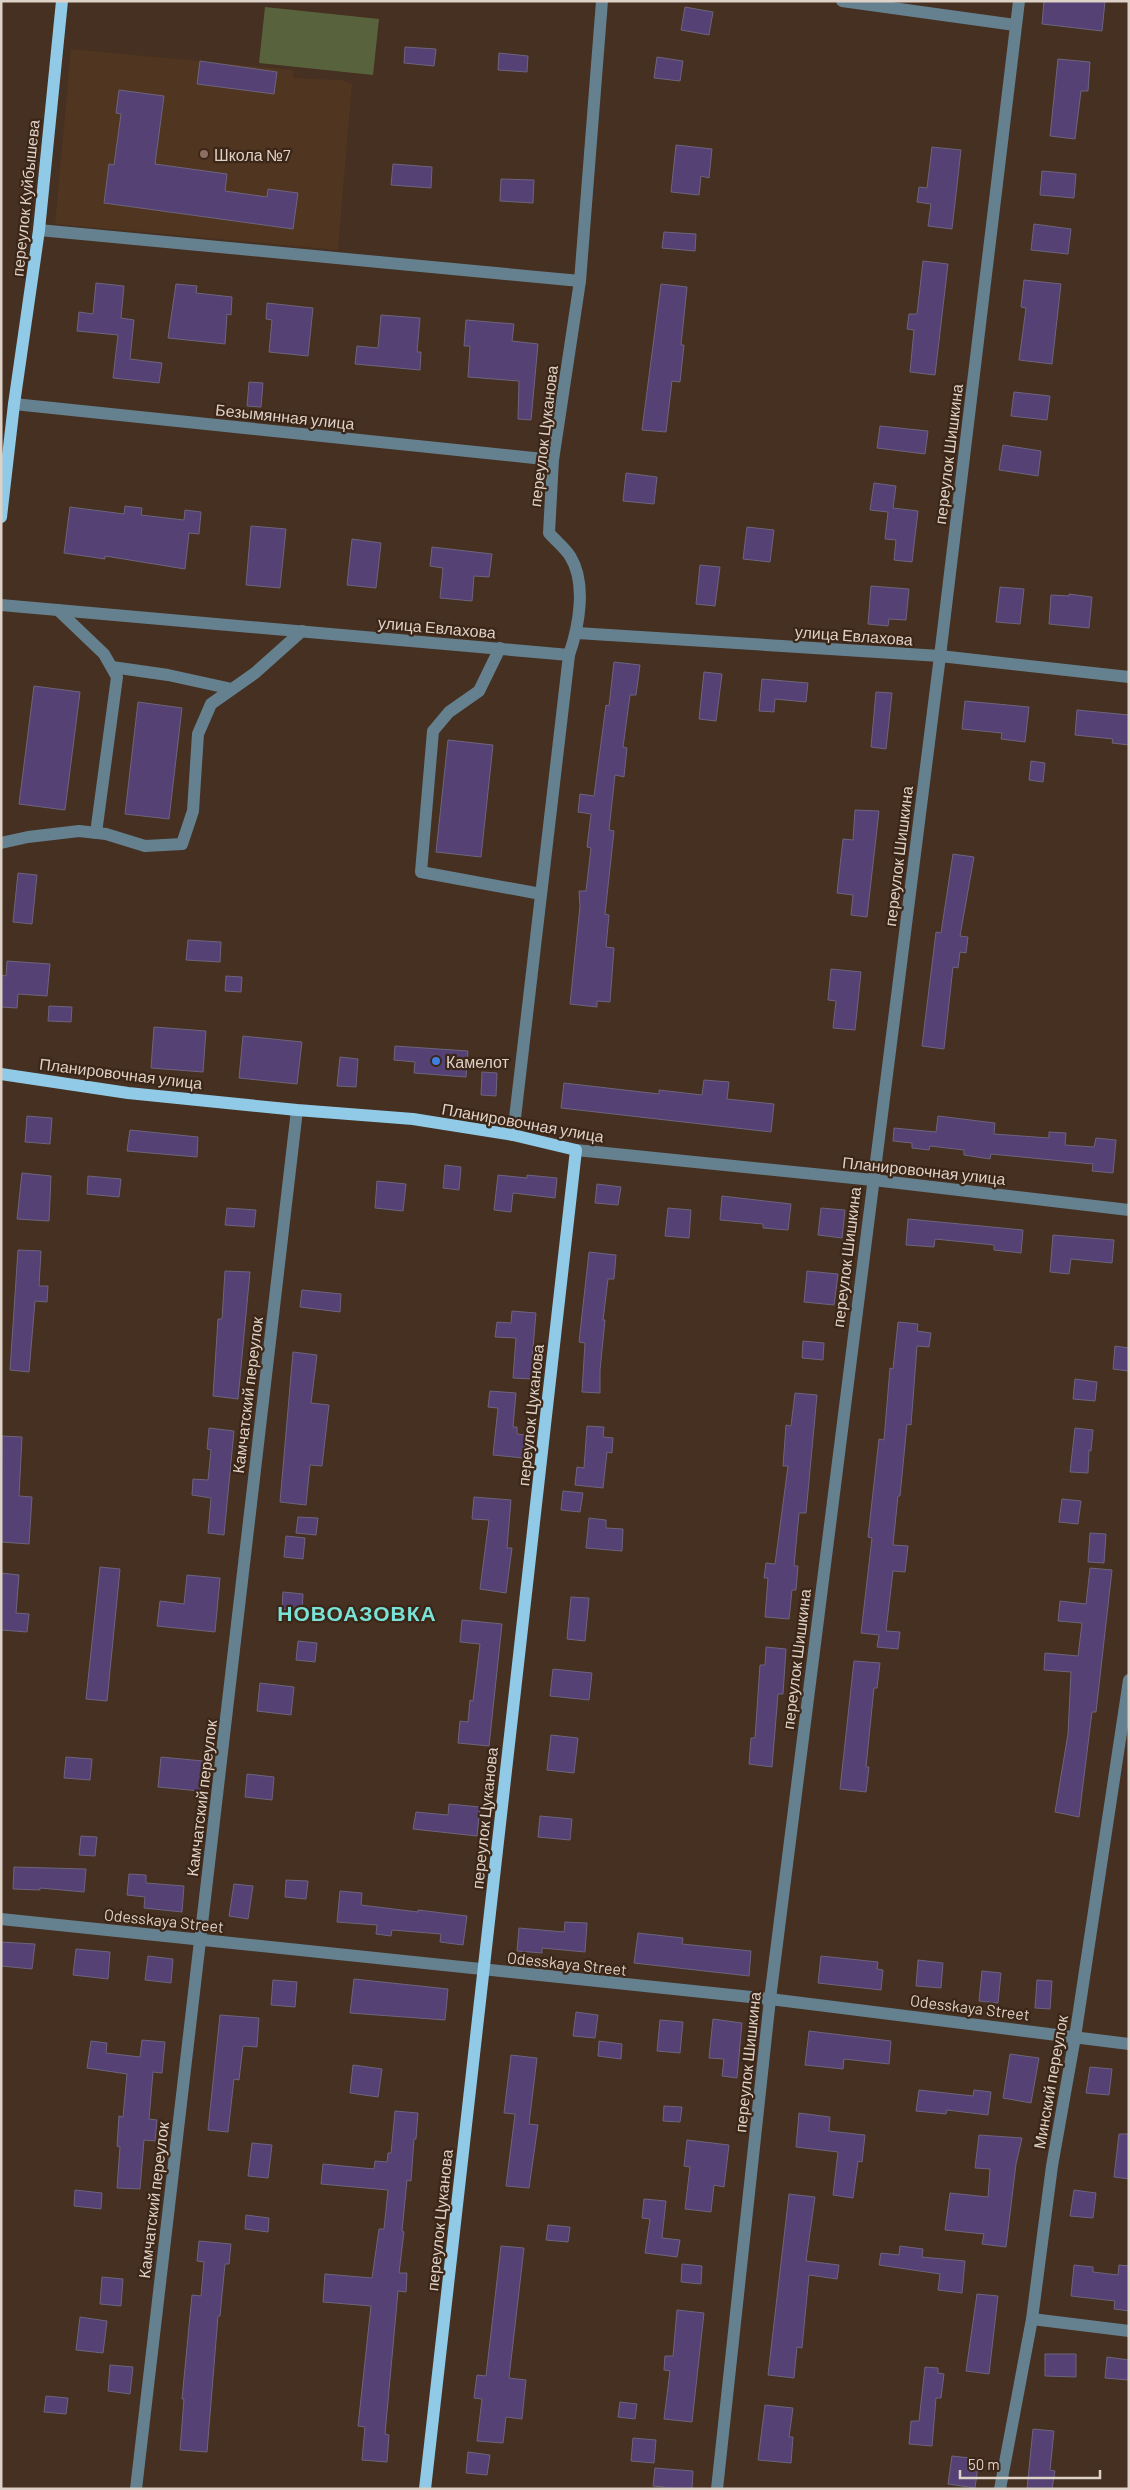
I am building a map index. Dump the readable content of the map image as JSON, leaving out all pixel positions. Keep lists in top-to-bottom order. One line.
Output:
{"streets":{"main road":["переулок Куйбышева","переулок Цуканова","Планировочная улица"],"street":["Безымянная улица","переулок Шишкина","улица Евлахова","Камчатский переулок","Odesskaya Street","Минский переулок"]},"crossings":[["переулок Куйбышева","Безымянная улица"],["Безымянная улица","переулок Цуканова"],["переулок Цуканова","улица Евлахова"],["переулок Цуканова","Планировочная улица"],["переулок Цуканова","Odesskaya Street"],["переулок Шишкина","улица Евлахова"],["переулок Шишкина","Планировочная улица"],["переулок Шишкина","Odesskaya Street"],["Планировочная улица","Камчатский переулок"],["Камчатский переулок","Odesskaya Street"],["Odesskaya Street","Минский переулок"]],"districts":["НОВОАЗОВКА"],"places":["Школа №7","Камелот"],"scale_bar":"50 m"}
